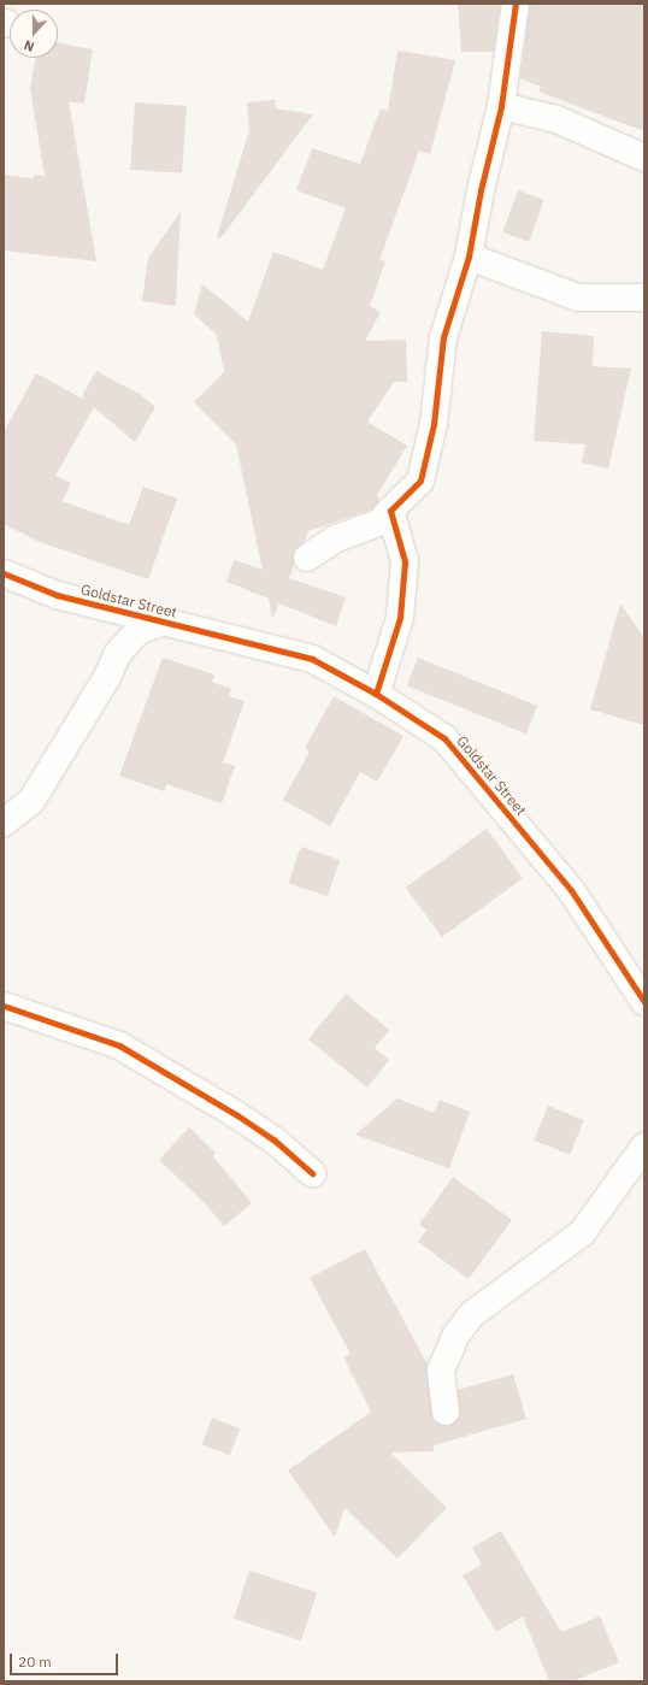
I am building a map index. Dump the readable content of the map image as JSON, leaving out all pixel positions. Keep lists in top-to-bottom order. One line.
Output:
{"streets":{"street":["Goldstar Street"]},"scale_bar":"20 m","north":"bottom"}
